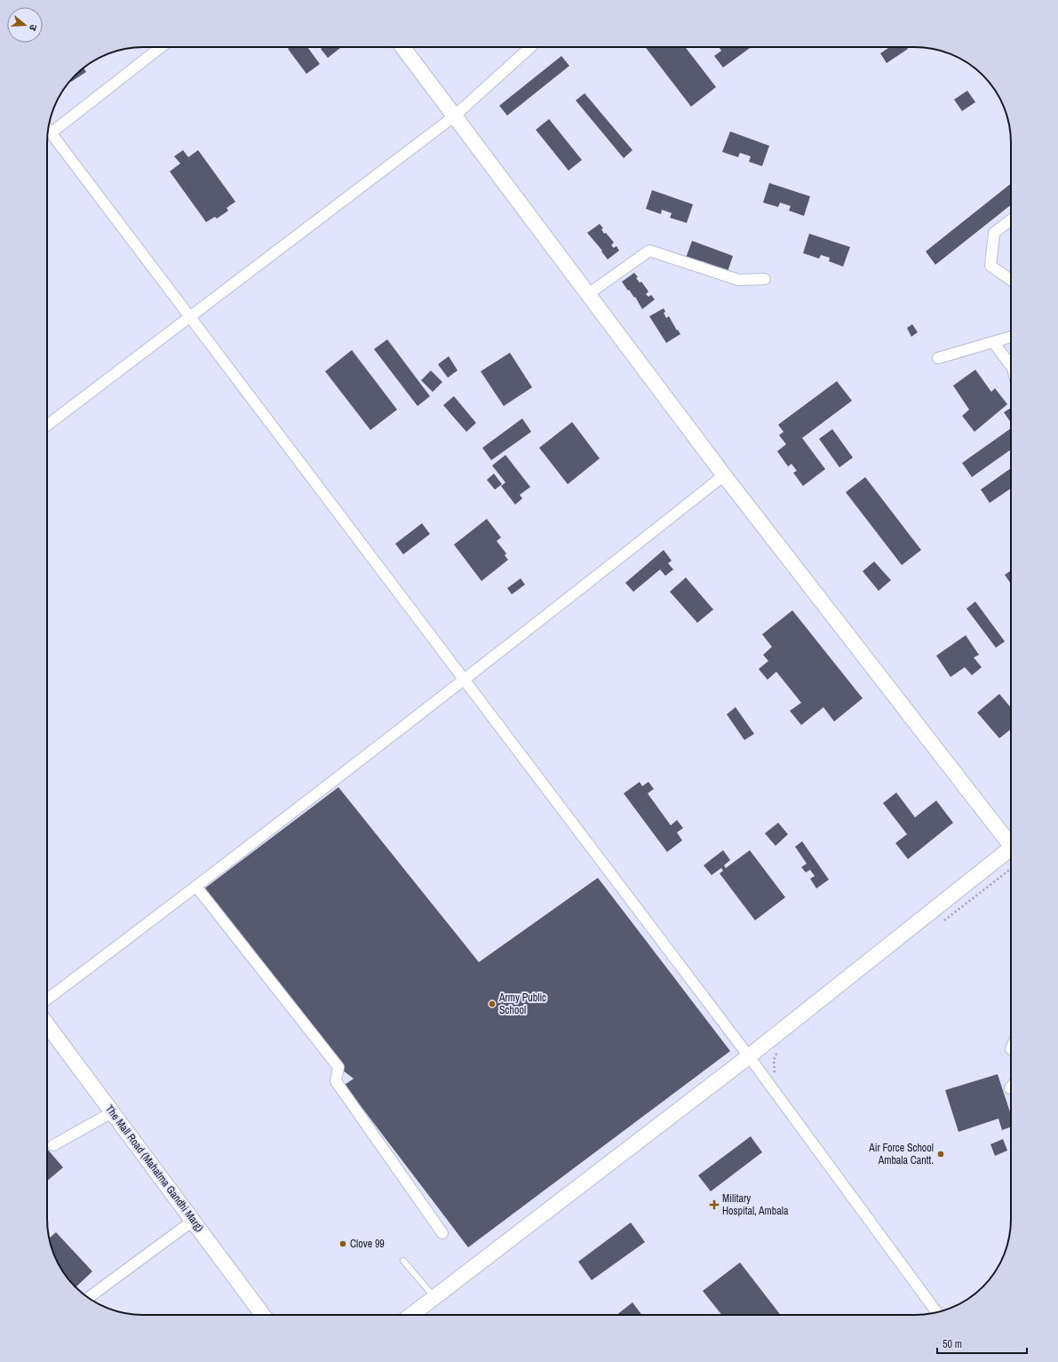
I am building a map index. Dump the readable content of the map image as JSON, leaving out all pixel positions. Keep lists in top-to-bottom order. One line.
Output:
{"streets":{"street":["The Mall Road (Mahatma Gandhi Marg)"]},"places":{"other":["Army Public School","Air Force School Ambala Cantt.","Clove 99"],"health":["Military Hospital, Ambala"]},"scale_bar":"50 m","north":"right"}
